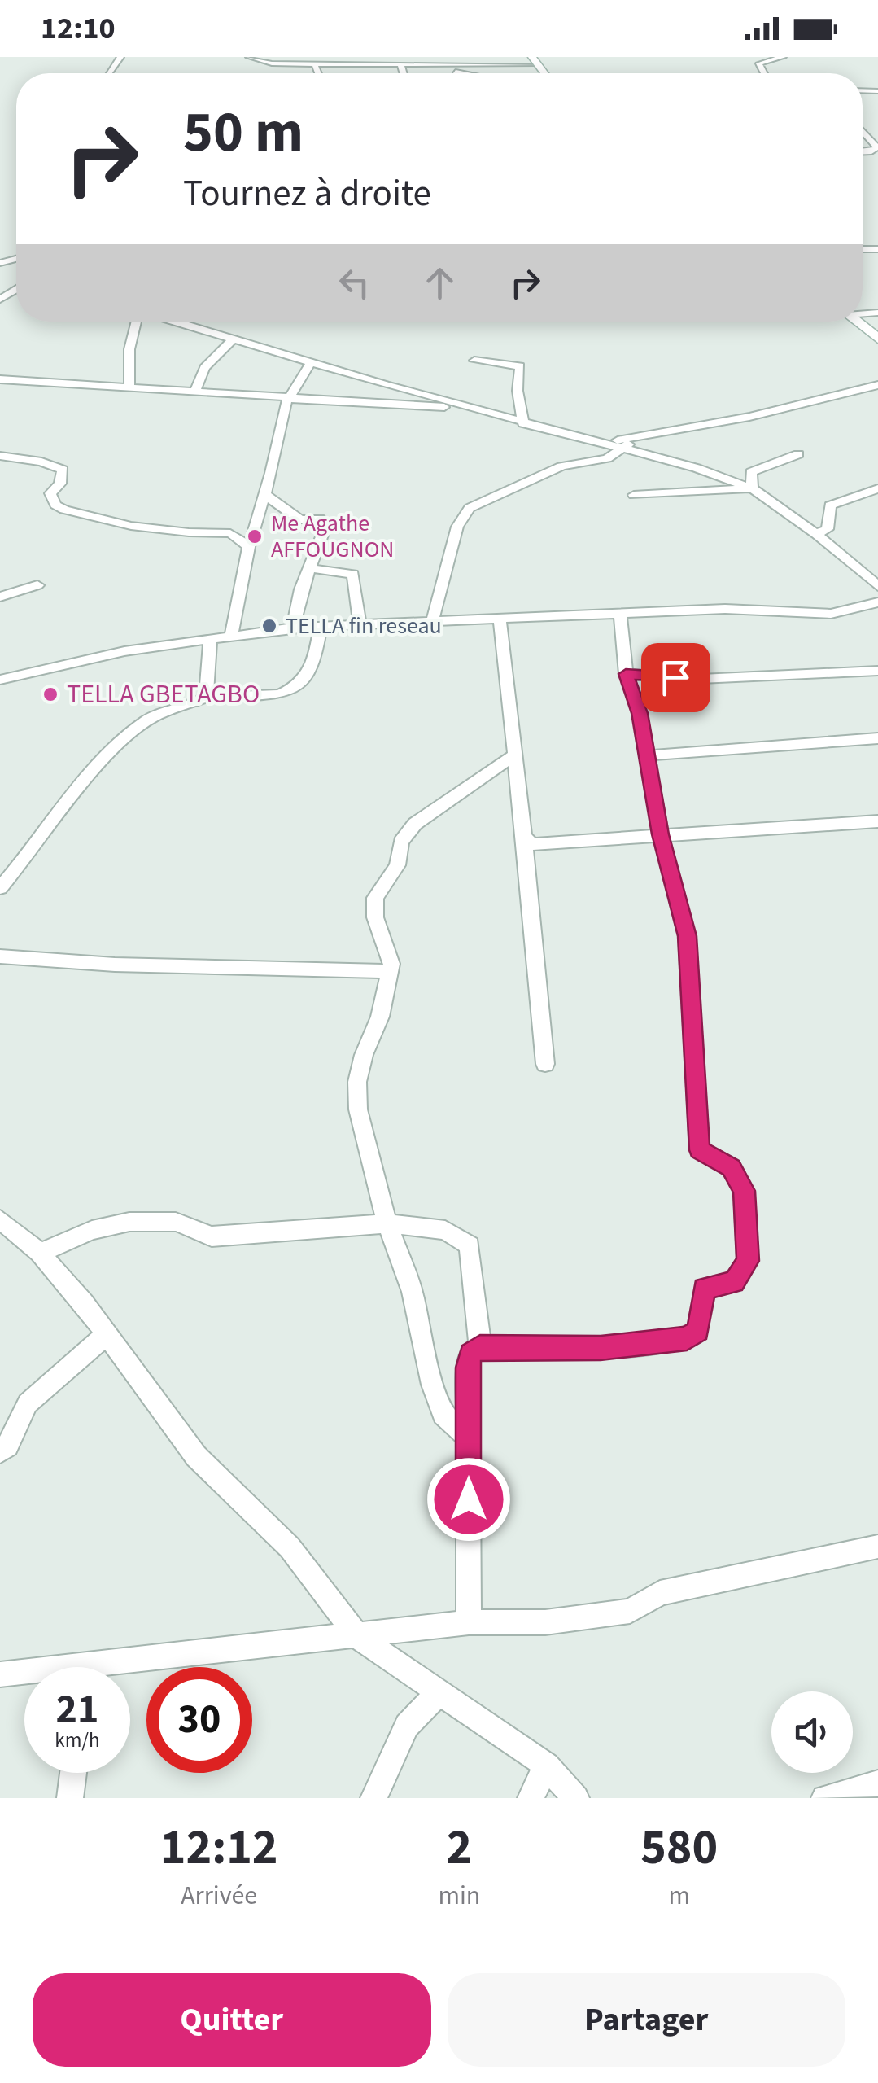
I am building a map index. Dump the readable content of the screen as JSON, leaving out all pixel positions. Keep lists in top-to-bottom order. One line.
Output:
{"places":["Me Agathe AFFOUGNON","TELLA fin reseau","TELLA GBETAGBO"],"page":{"status":"12:10","turn":["50 m","Tournez à droite"],"speed":"21 km/h","limit":"30","eta":["12:12","Arrivée","2","min","580","m"],"buttons":["Quitter","Partager"]}}
